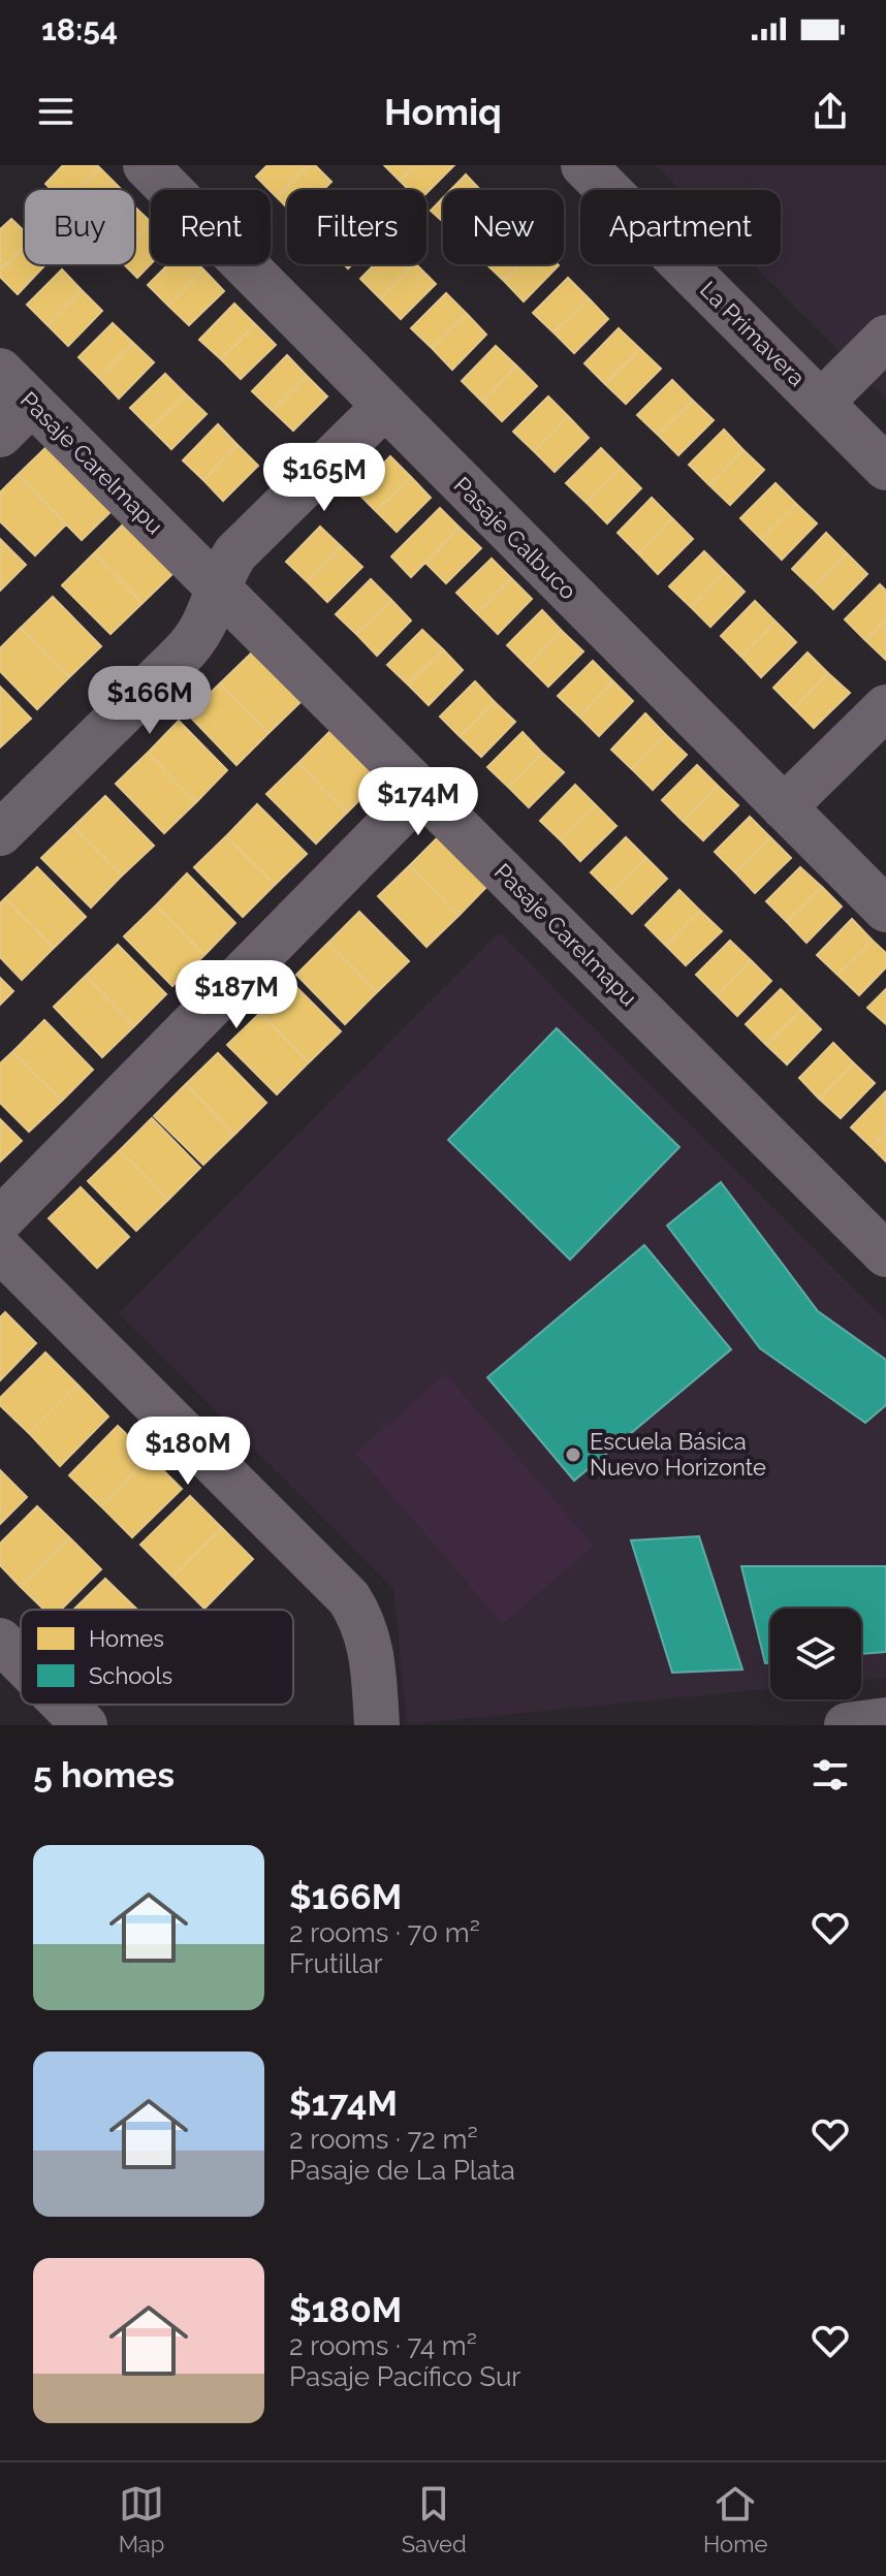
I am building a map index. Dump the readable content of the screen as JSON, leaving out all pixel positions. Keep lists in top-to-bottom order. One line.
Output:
{"streets":{"street":["La Primavera","Pasaje Carelmapu","Pasaje Calbuco"]},"places":["Escuela Básica Nuevo Horizonte"],"legend":["Homes","Schools"],"page":{"status":"18:54","header":"Homiq","chip":["Buy","Rent","Filters","New","Apartment"],"price":["$165M","$166M","$174M","$187M","$180M"],"heading":"5 homes","list":[{"name":"$166M","note":"2 rooms · 70 m² · Frutillar"},{"name":"$174M","note":"2 rooms · 72 m² · Pasaje de La Plata"},{"name":"$180M","note":"2 rooms · 74 m² · Pasaje Pacífico Sur"}],"tabs":["Map","Saved","Home"]}}
